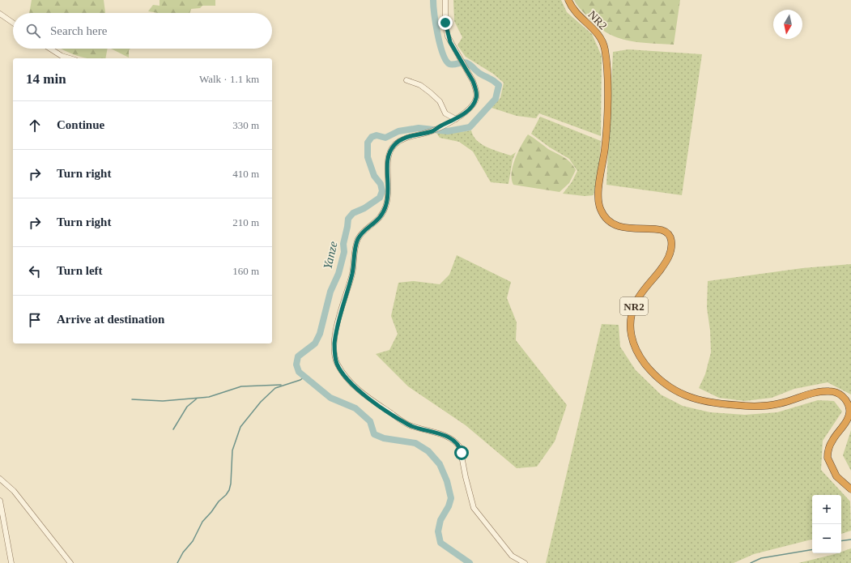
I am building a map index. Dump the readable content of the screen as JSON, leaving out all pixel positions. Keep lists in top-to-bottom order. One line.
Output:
{"streets":{"highway":["NR2"]},"water":["Yanze"],"north":"bottom","page":{"search":"Search here","heading":["14 min","Walk · 1.1 km"],"list":[["Continue","330 m"],["Turn right","410 m"],["Turn right","210 m"],["Turn left","160 m"],"Arrive at destination"],"map_buttons":["+","−"]}}
